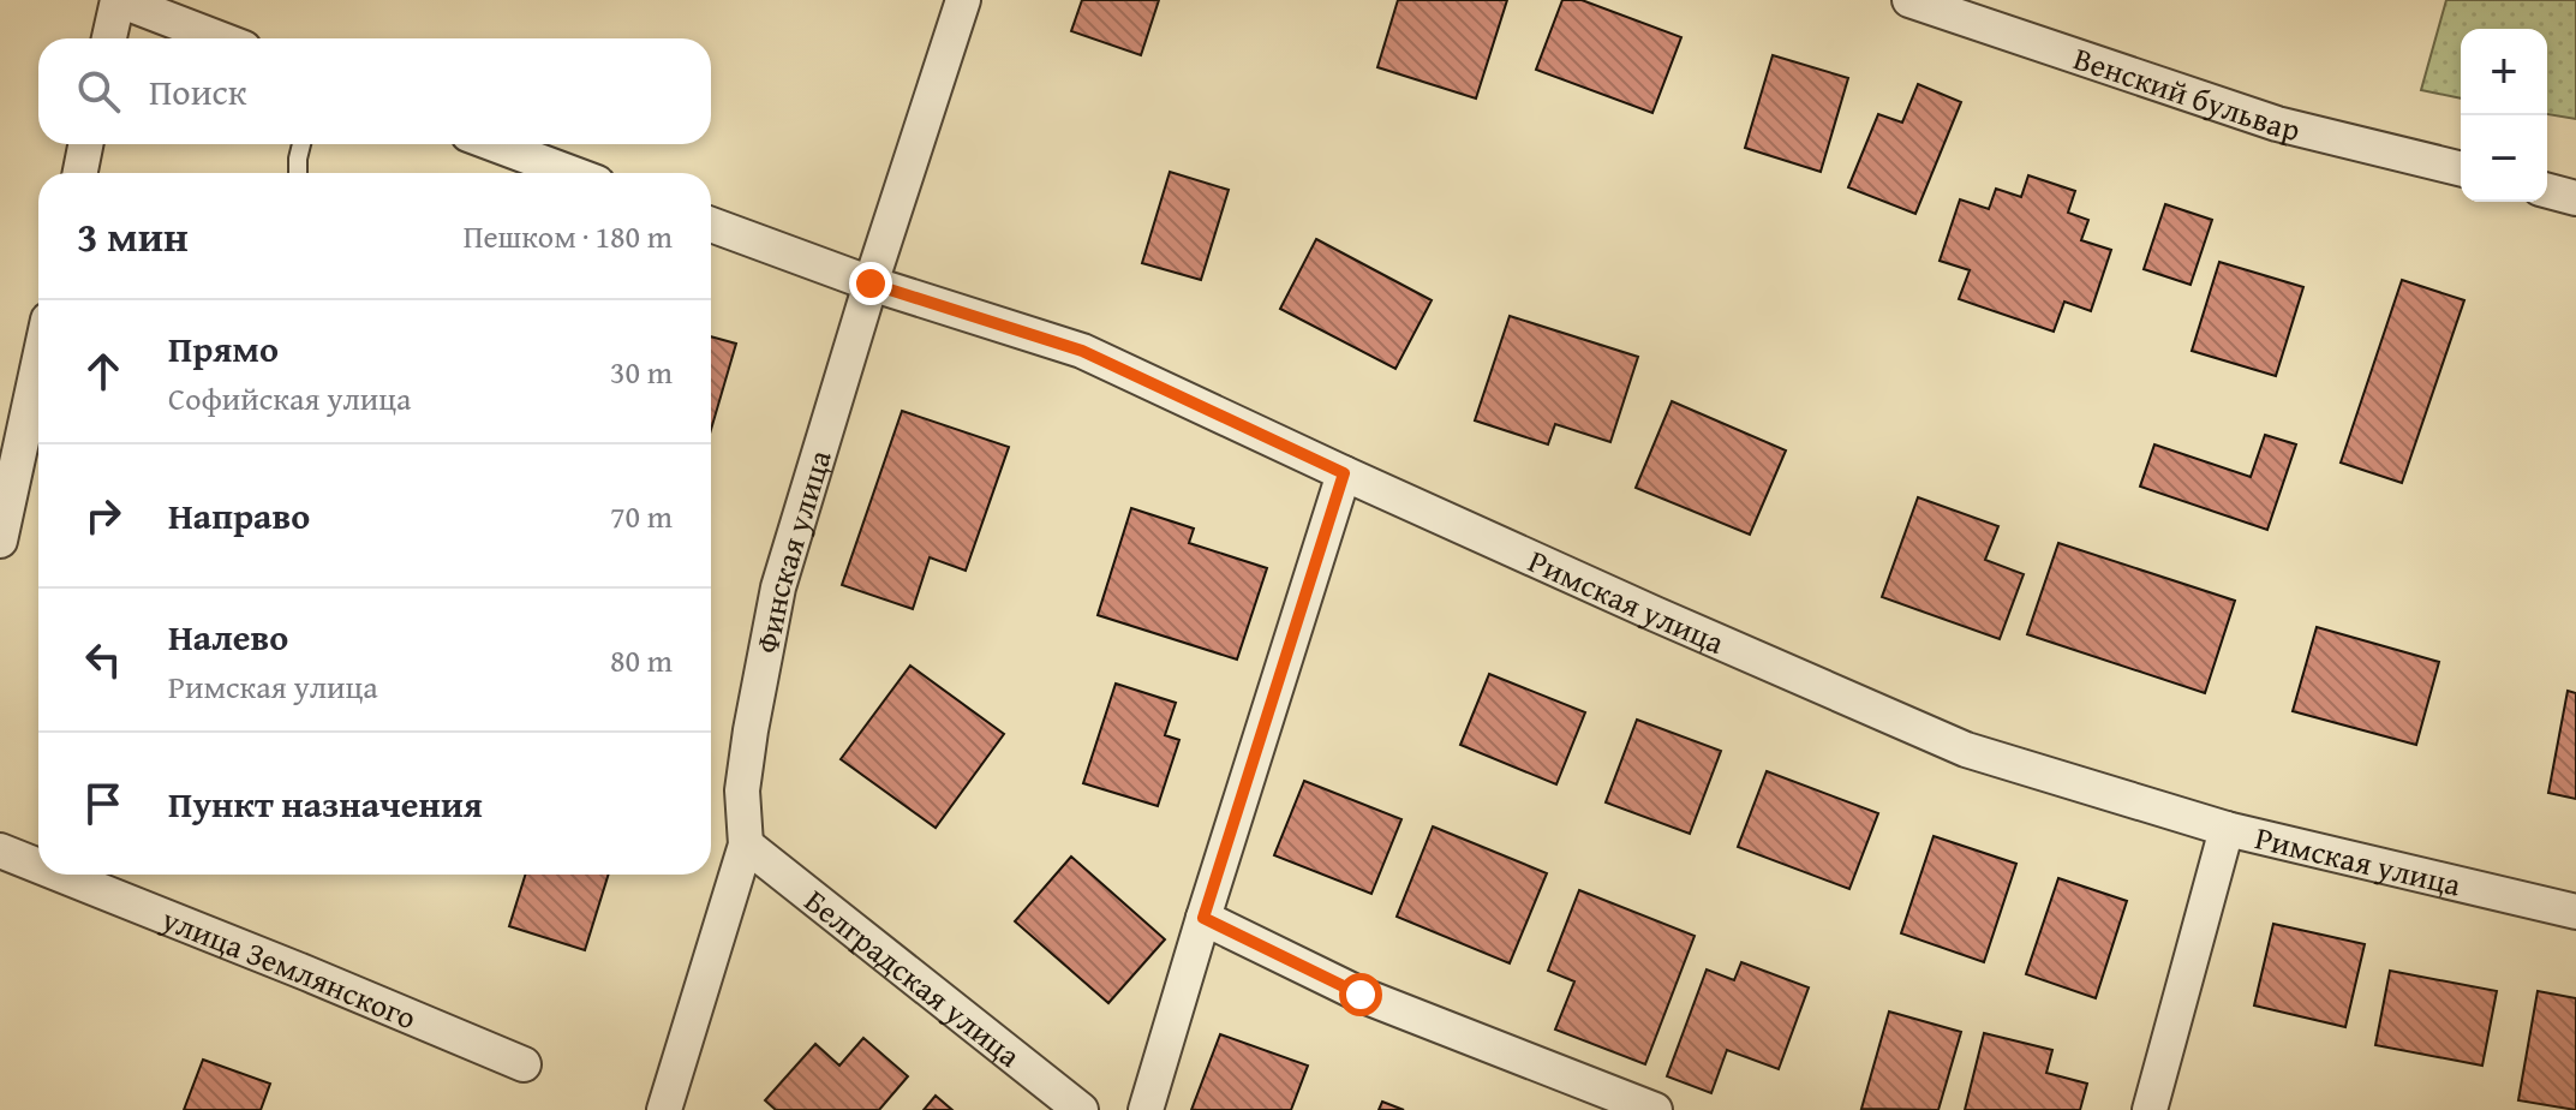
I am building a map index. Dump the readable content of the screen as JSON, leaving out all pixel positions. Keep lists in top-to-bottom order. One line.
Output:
{"streets":{"street":["Венский бульвар","Финская улица","Римская улица","улица Землянского","Белградская улица"]},"crossings":[["Финская улица","Римская улица"],["Финская улица","Белградская улица"]],"page":{"map_buttons":["+","−"],"search":"Поиск","heading":["3 мин","Пешком · 180 m"],"list":[["Прямо","Софийская улица","30 m"],["Направо","70 m"],["Налево","Римская улица","80 m"],"Пункт назначения"]}}
